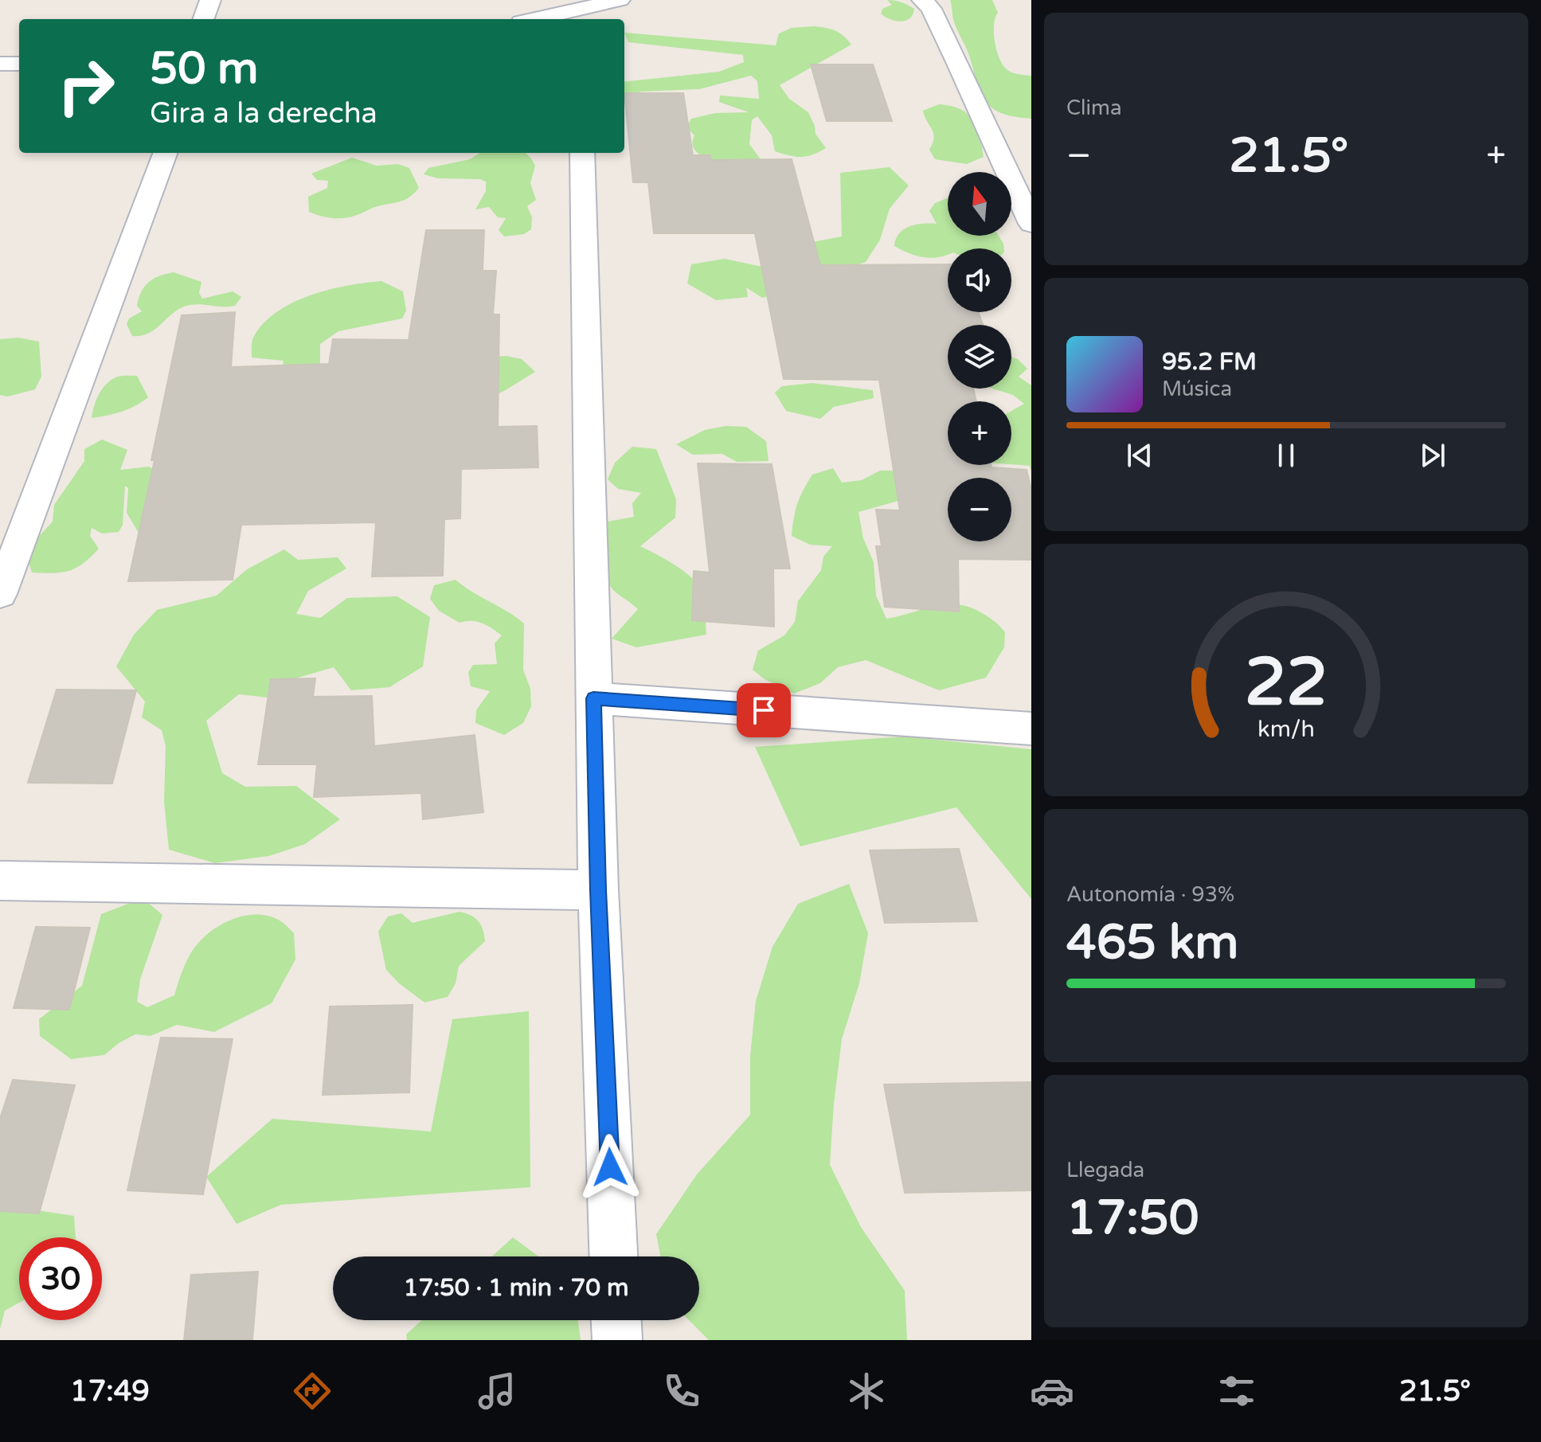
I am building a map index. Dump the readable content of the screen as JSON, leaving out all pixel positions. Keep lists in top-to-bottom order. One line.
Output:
{"north":"top","page":{"tile":["Clima",["Autonomía · 93%","465 km"],["Llegada","17:50"]],"turn":["50 m","Gira a la derecha"],"heat":["−","21.5°","+"],"map_buttons":["+","−"],"song":["95.2 FM","Música"],"limit":"30","trip":"17:50 · 1 min · 70 m","tabs":["17:49","21.5°"],"gauge":["22","km/h"]}}
